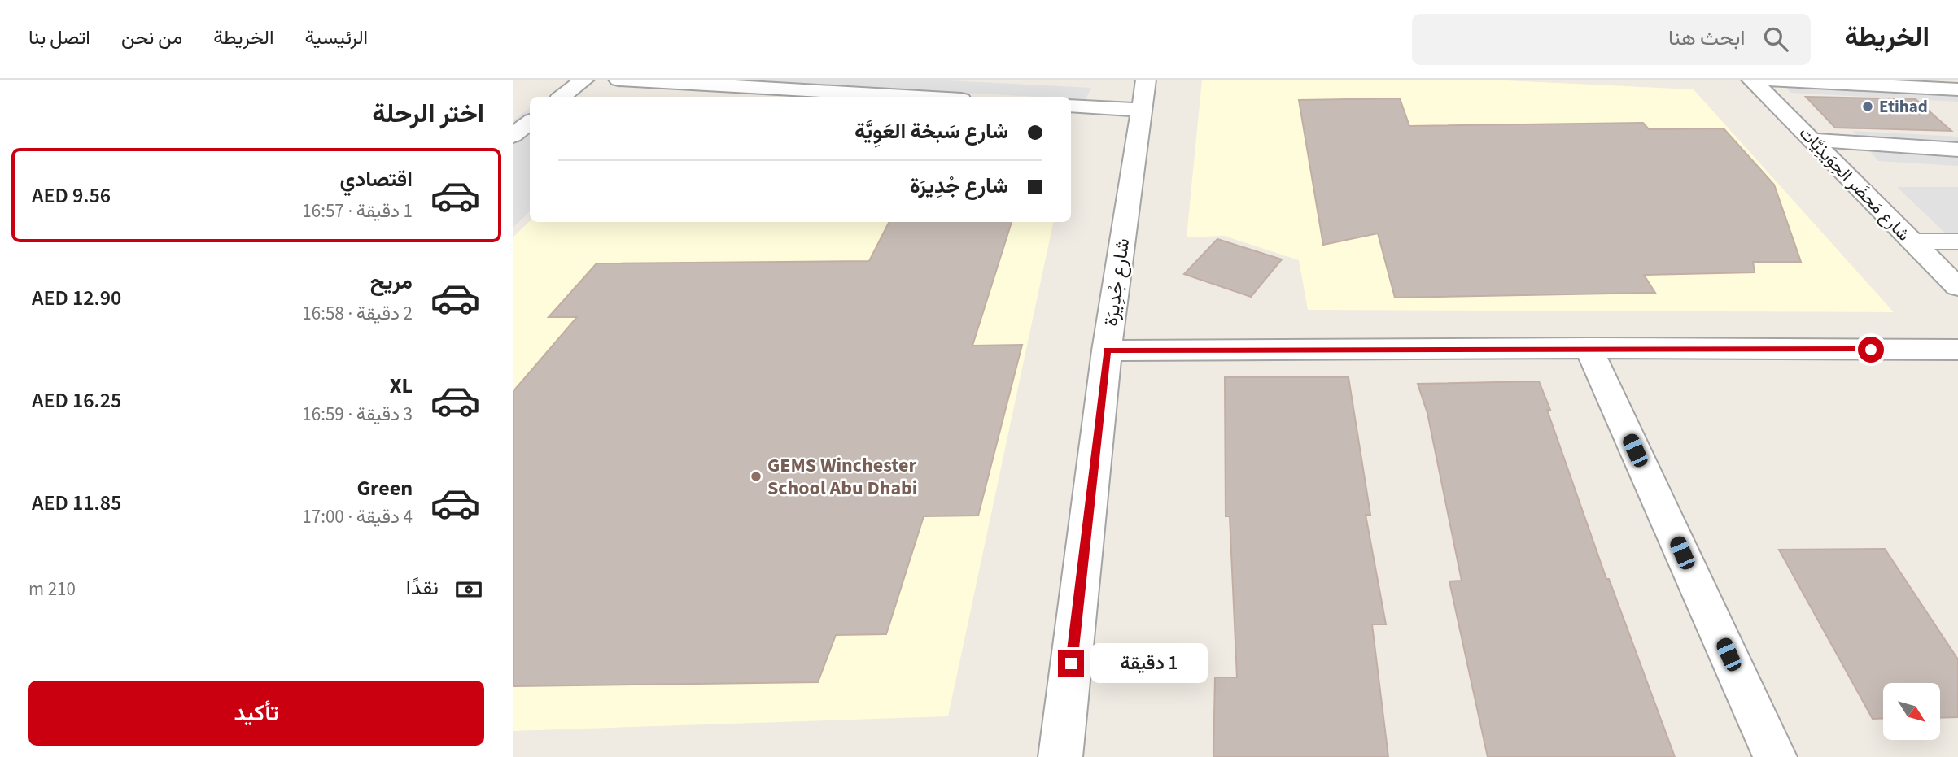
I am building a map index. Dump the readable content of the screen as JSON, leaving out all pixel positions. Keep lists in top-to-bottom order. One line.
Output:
{"streets":{"street":["شارع مَحضَر الحِوَيذِيَّات","شارع جْدِيرَة"]},"places":["Etihad","GEMS Winchester School Abu Dhabi"],"north":"bottom right","page":{"header":"الخريطة","search":"ابحث هنا","nav":["الرئيسية","الخريطة","من نحن","اتصل بنا"],"heading":"اختر الرحلة","banner":["شارع سَبخة العَوِيَّة","شارع جْدِيرَة"],"list":[{"name":"اقتصادي","note":"1 دقيقة · 16:57","value":"AED 9.56"},{"name":"مريح","note":"2 دقيقة · 16:58","value":"AED 12.90"},{"name":"XL","note":"3 دقيقة · 16:59","value":"AED 16.25"},{"name":"Green","note":"4 دقيقة · 17:00","value":"AED 11.85"}],"pay":["نقدًا","210 m"],"bubble":"1 دقيقة","buttons":"تأكيد"}}
